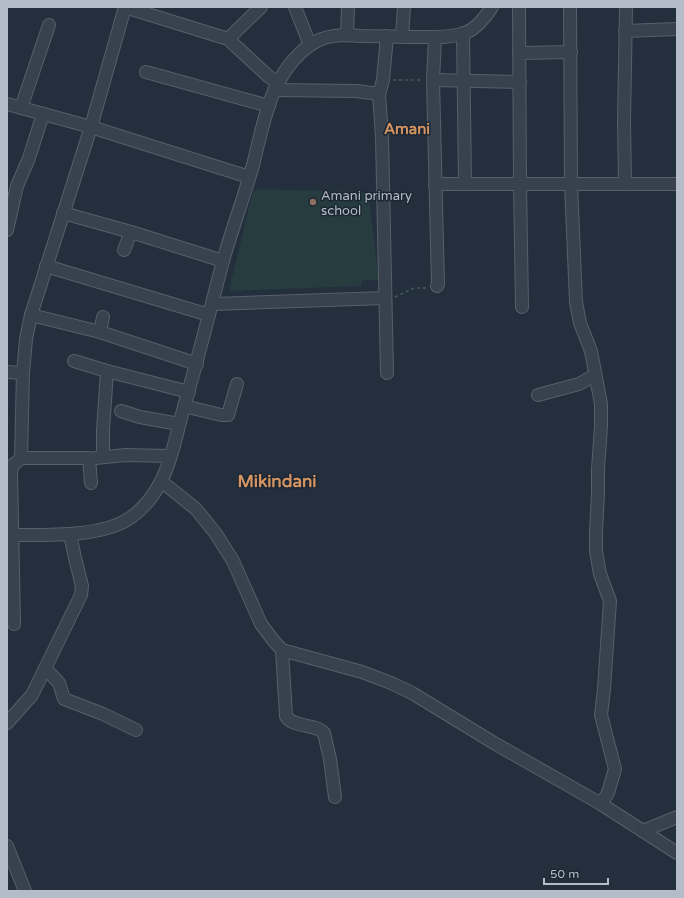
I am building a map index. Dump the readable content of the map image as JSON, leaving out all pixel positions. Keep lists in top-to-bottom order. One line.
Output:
{"districts":["Amani","Mikindani"],"places":["Amani primary school"],"scale_bar":"50 m"}
